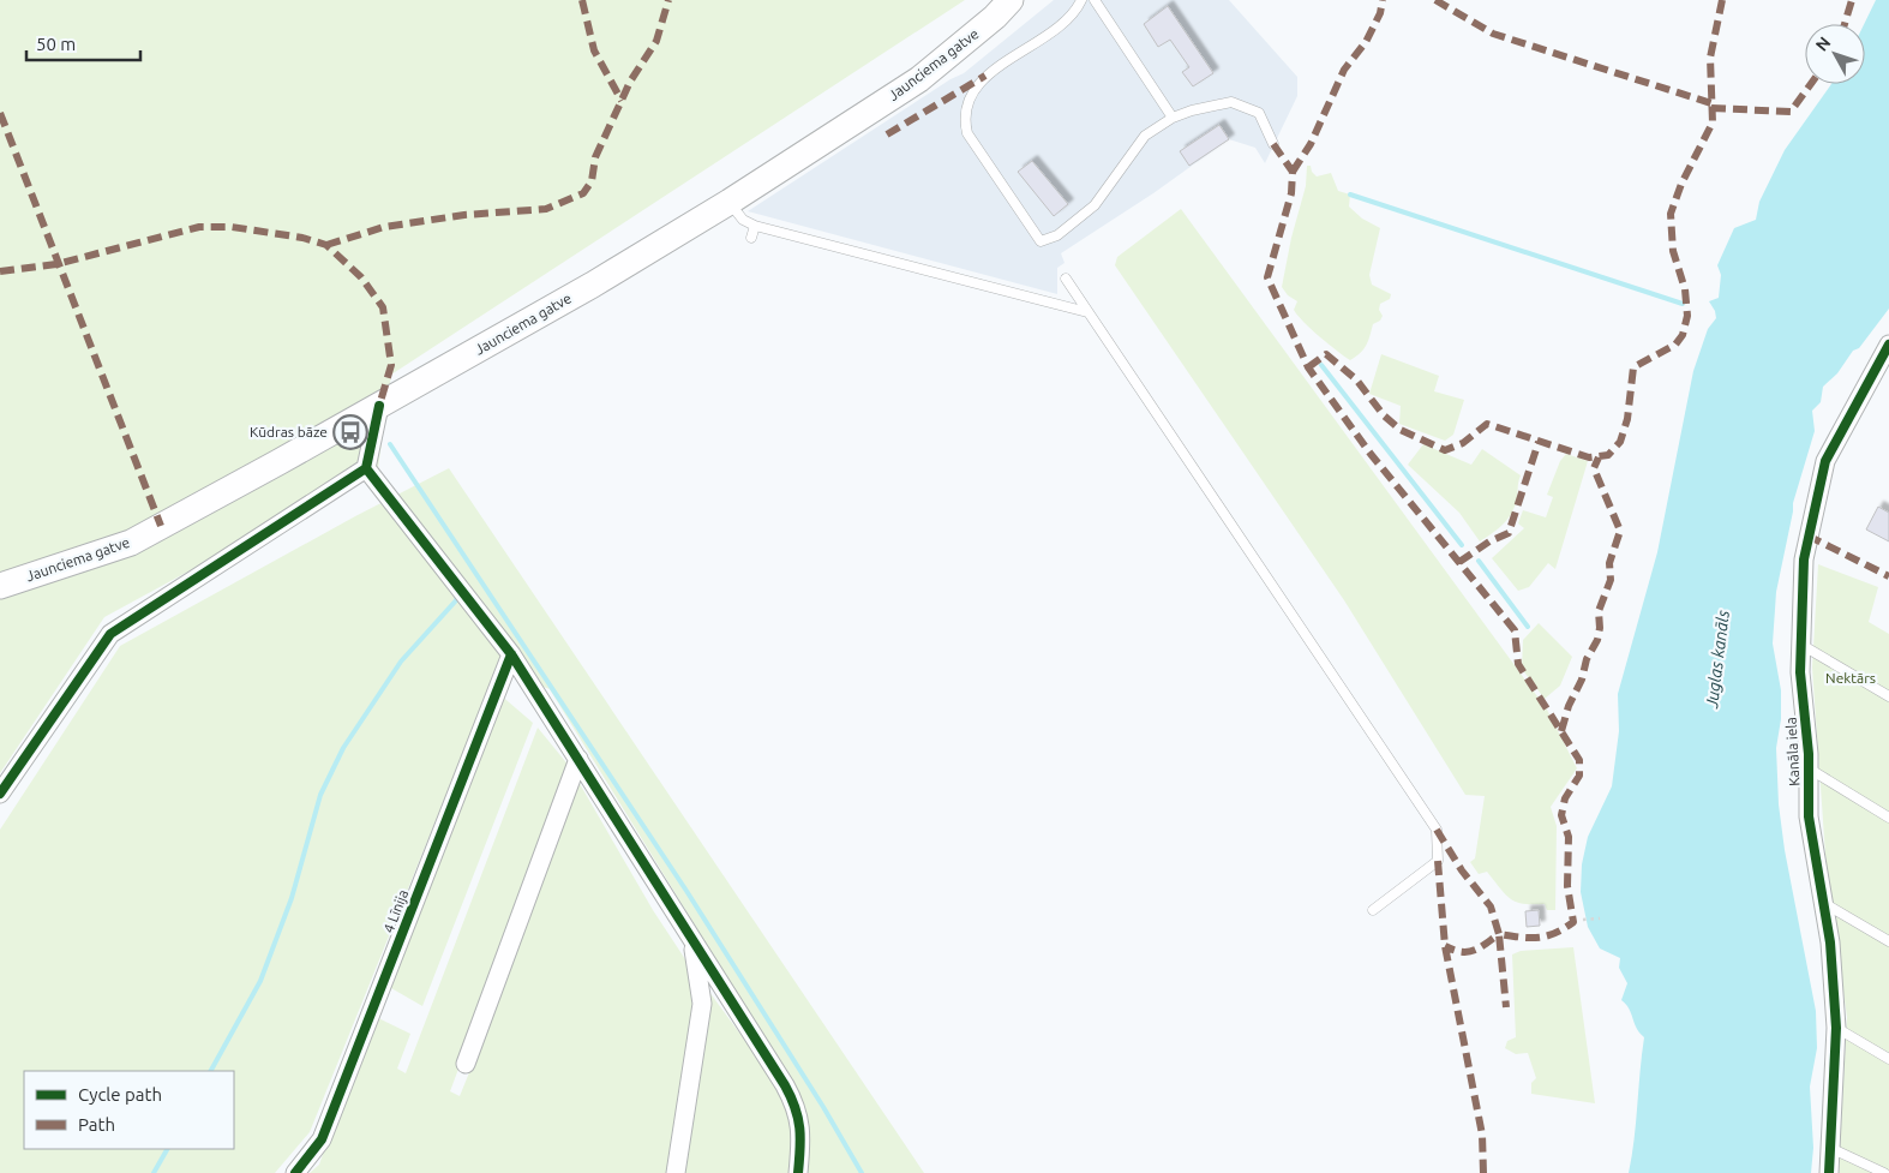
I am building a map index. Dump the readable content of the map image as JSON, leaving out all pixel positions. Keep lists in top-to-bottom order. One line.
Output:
{"streets":{"main road":["Jaunciema gatve"],"street":["Kanāla iela","4 Līnija"]},"water":["Juglas kanāls"],"parks":["Nektārs"],"places":{"bus stop":["Kūdras bāze"]},"legend":["Cycle path","Path"],"scale_bar":"50 m","north":"top left"}
